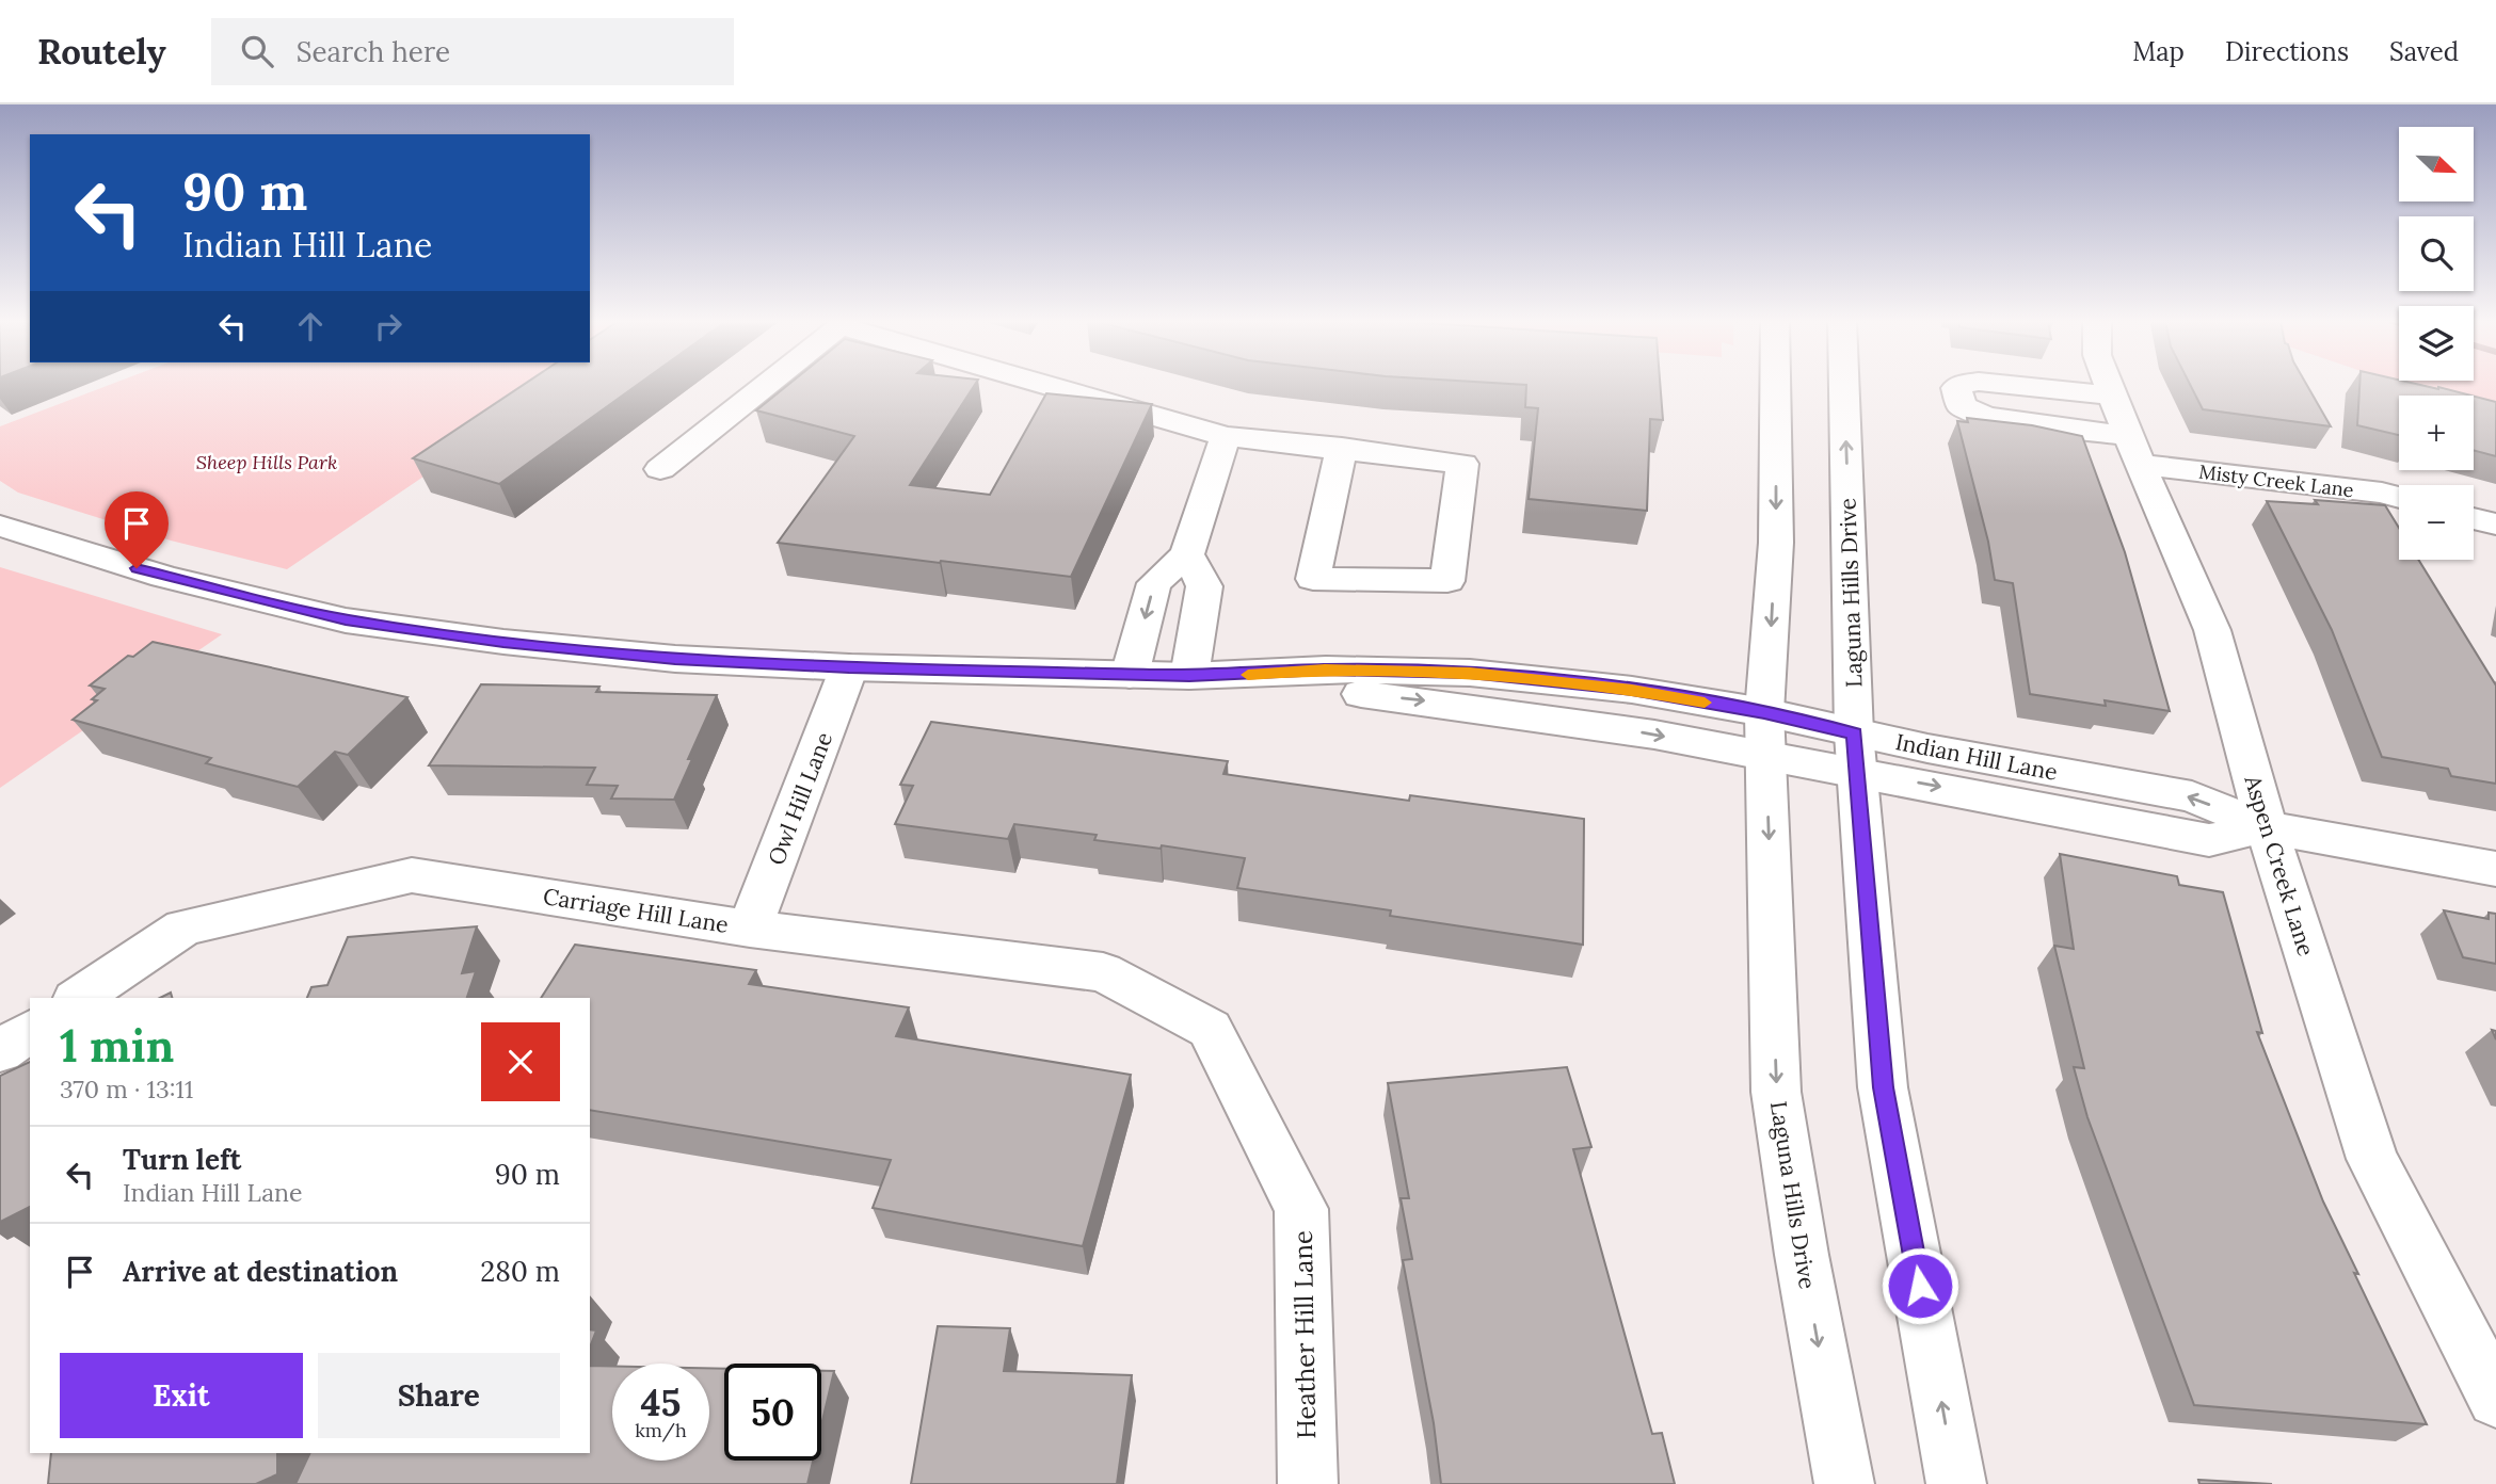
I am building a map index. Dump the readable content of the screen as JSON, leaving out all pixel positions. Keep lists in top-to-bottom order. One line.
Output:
{"streets":{"street":["Misty Creek Lane","Laguna Hills Drive","Indian Hill Lane","Owl Hill Lane","Aspen Creek Lane","Carriage Hill Lane","Heather Hill Lane"]},"crossings":[["Misty Creek Lane","Aspen Creek Lane"],["Laguna Hills Drive","Indian Hill Lane"],["Indian Hill Lane","Owl Hill Lane"],["Indian Hill Lane","Aspen Creek Lane"],["Owl Hill Lane","Carriage Hill Lane"],["Carriage Hill Lane","Heather Hill Lane"]],"parks":["Sheep Hills Park"],"north":"bottom right","page":{"header":"Routely","search":"Search here","nav":["Map","Directions","Saved"],"map_buttons":["+","−"],"turn":["90 m","Indian Hill Lane"],"heading":["1 min","370 m · 13:11"],"list":[{"name":"Turn left","note":"Indian Hill Lane","value":"90 m"},{"name":"Arrive at destination","value":"280 m"}],"buttons":["Exit","Share"],"speed":"45 km/h","limit":"50"}}
